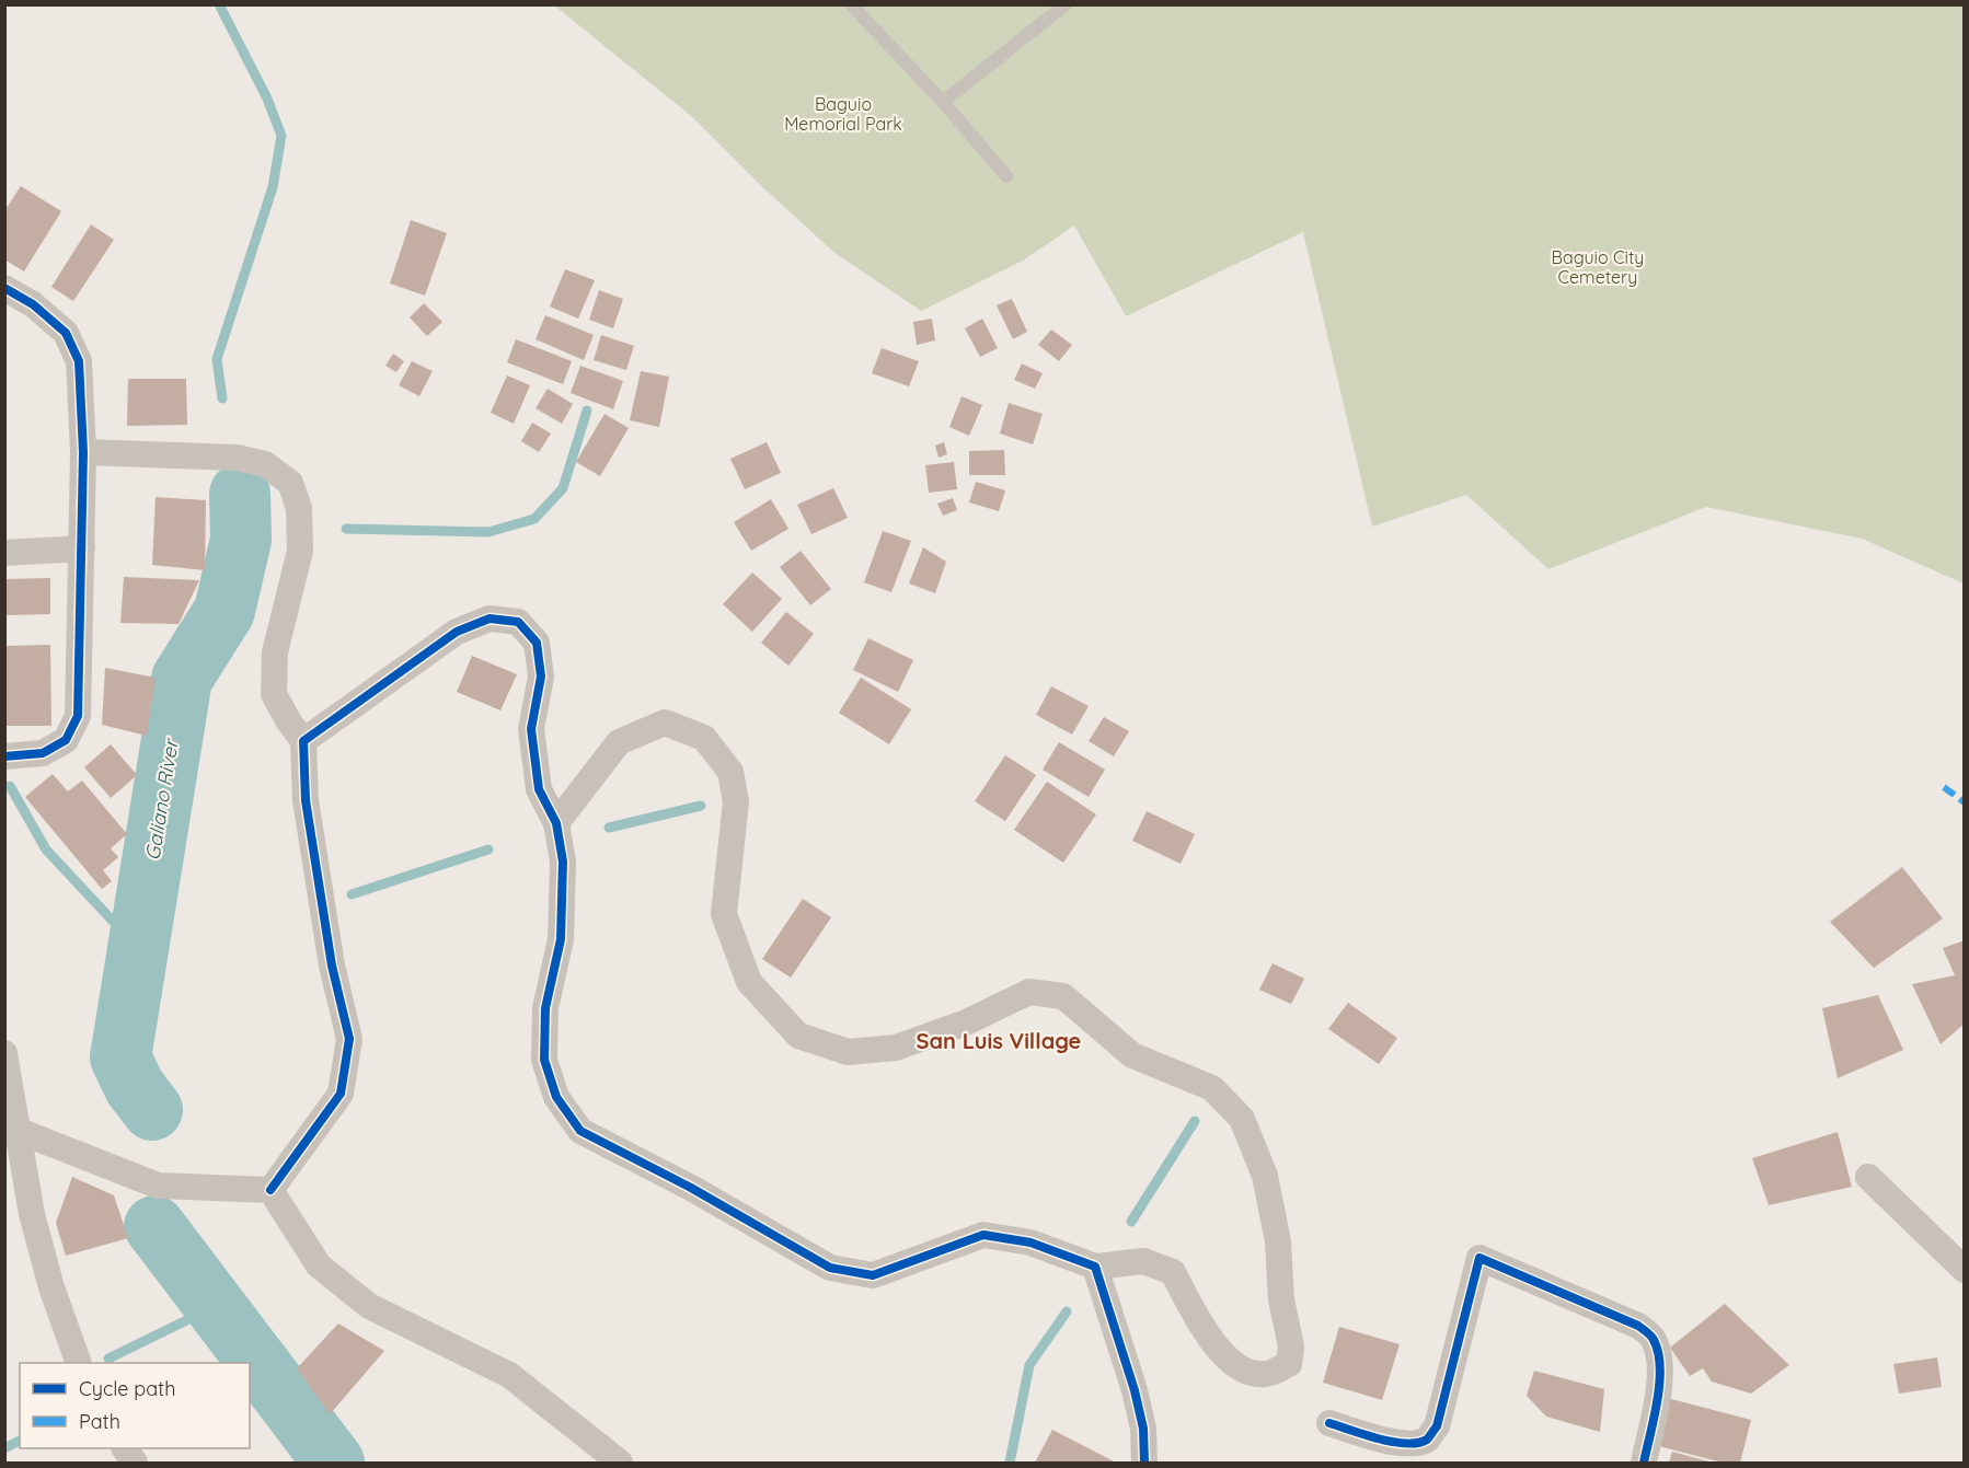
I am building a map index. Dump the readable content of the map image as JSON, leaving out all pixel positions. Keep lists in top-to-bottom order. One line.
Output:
{"districts":["San Luis Village"],"water":["Galiano River"],"parks":["Baguio Memorial Park","Baguio City Cemetery"],"legend":["Cycle path","Path"]}
